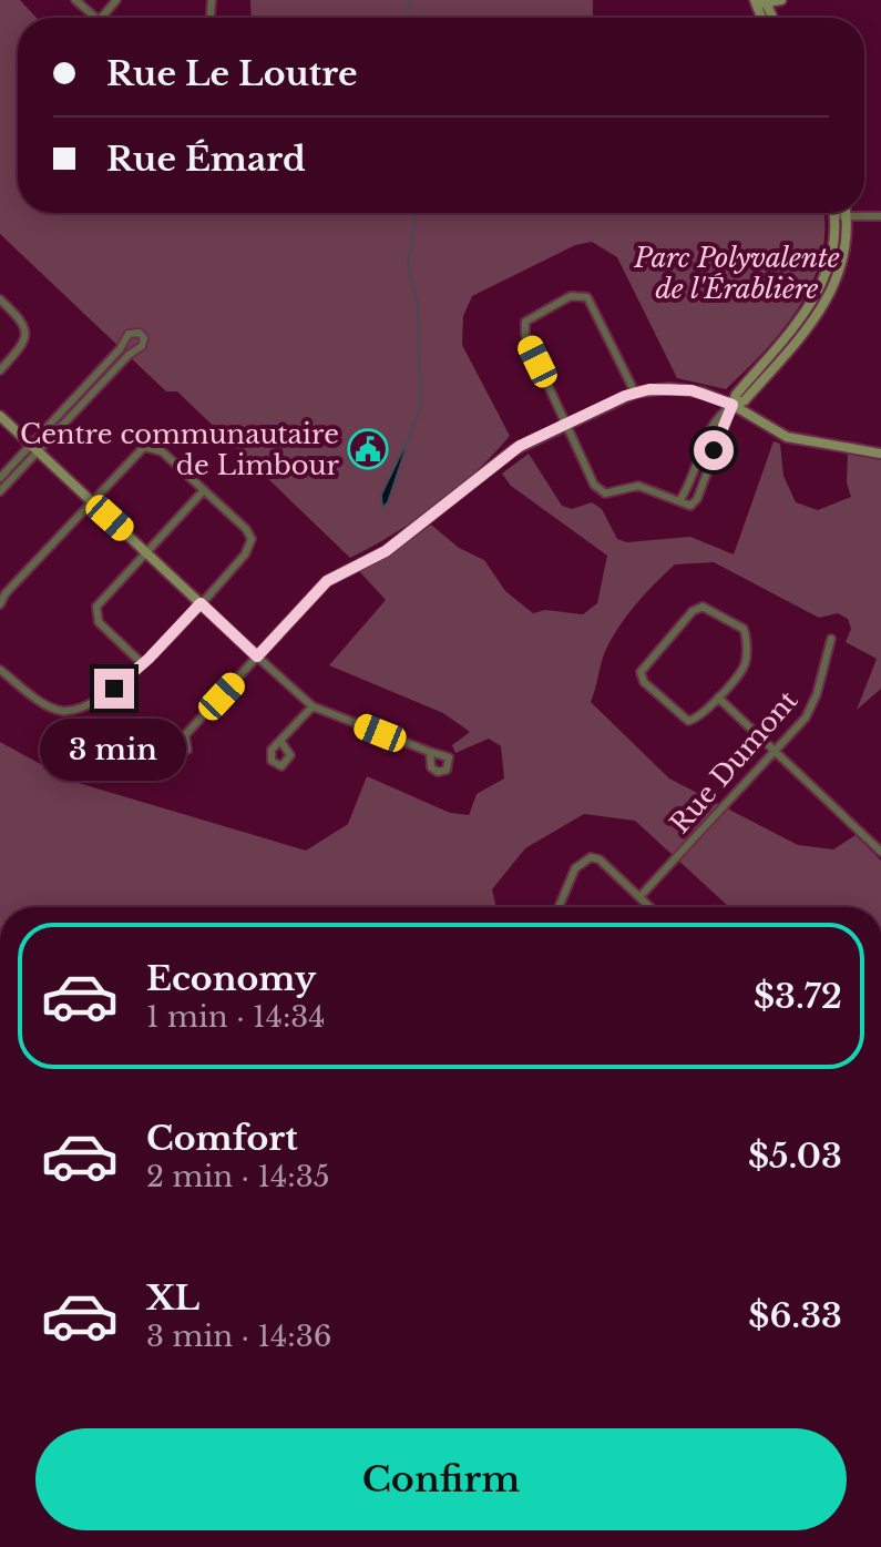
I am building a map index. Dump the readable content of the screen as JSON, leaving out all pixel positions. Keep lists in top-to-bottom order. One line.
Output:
{"streets":{"street":["Rue Dumont"]},"parks":["Parc Polyvalente de l'Érablière"],"places":{"public building":["Centre communautaire de Limbour"]},"page":{"banner":["Rue Le Loutre","Rue Émard"],"bubble":"3 min","list":[{"name":"Economy","note":"1 min · 14:34","value":"$3.72"},{"name":"Comfort","note":"2 min · 14:35","value":"$5.03"},{"name":"XL","note":"3 min · 14:36","value":"$6.33"}],"buttons":"Confirm"}}
